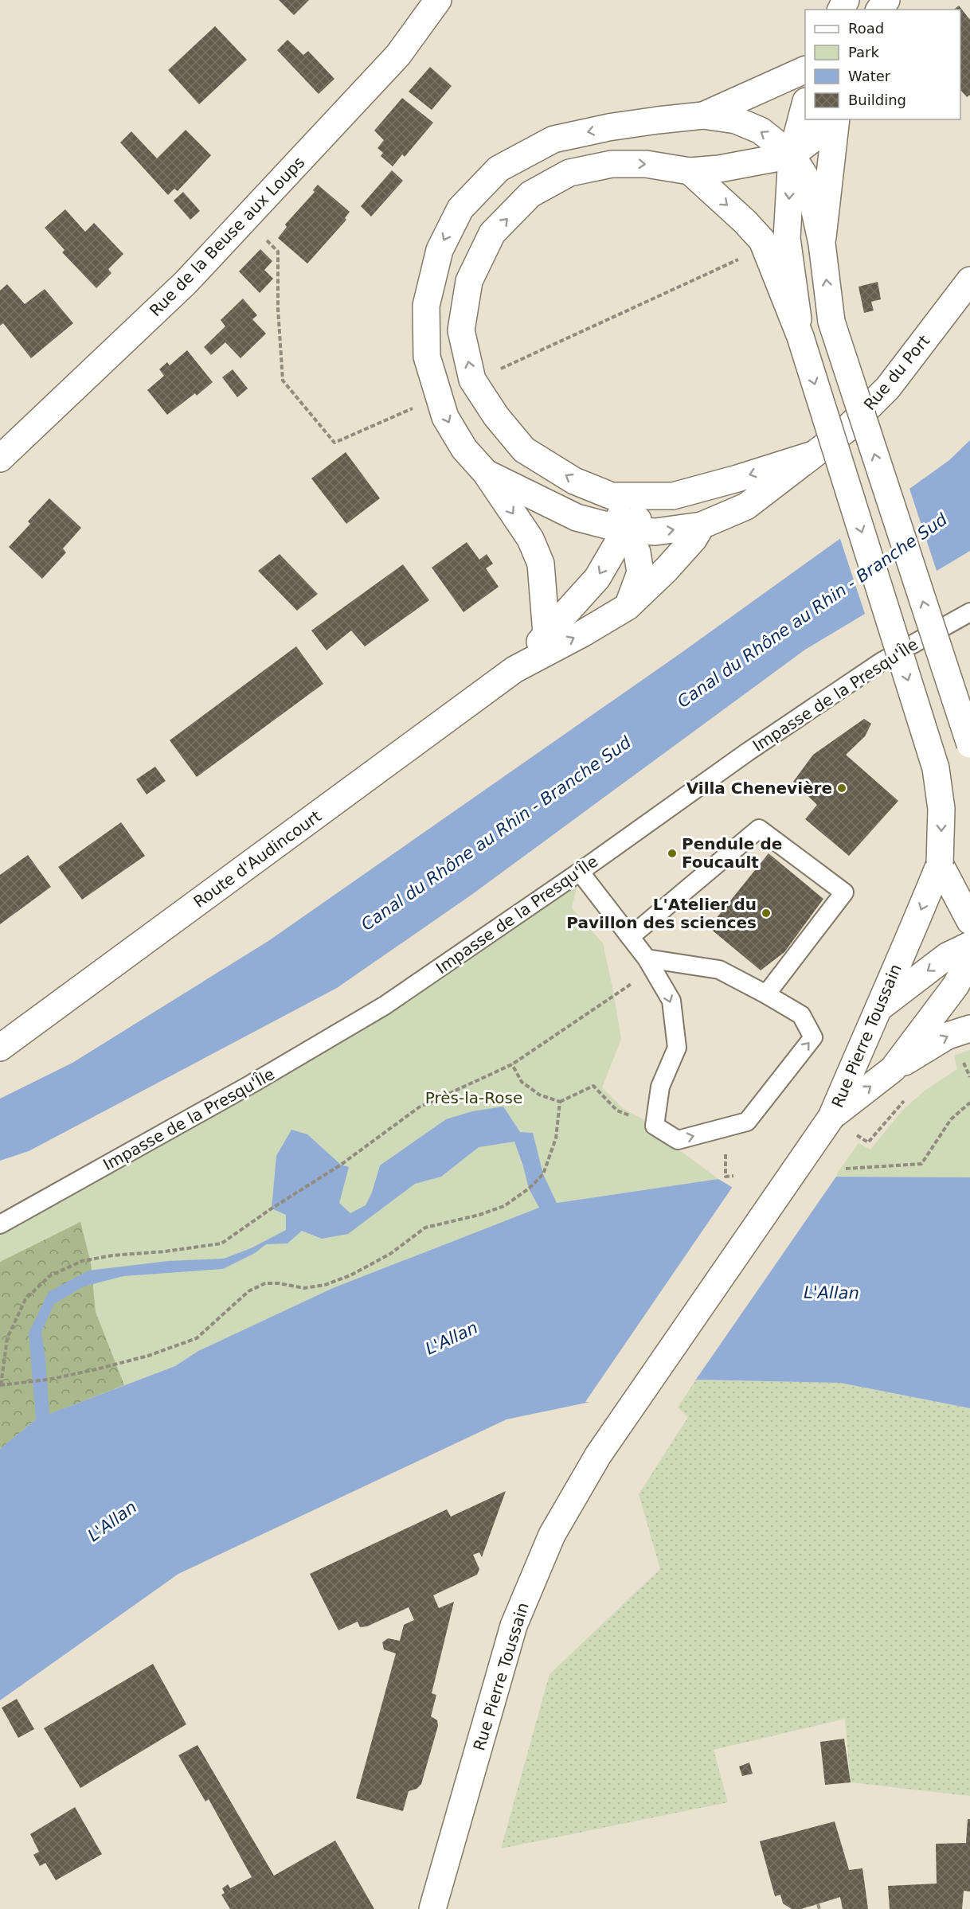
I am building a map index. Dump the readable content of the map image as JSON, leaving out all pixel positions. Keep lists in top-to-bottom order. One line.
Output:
{"streets":{"main road":["Rue de la Beuse aux Loups","Rue du Port","Route d'Audincourt","Rue Pierre Toussain"],"lane":["Impasse de la Presqu'Île"]},"water":["Canal du Rhône au Rhin - Branche Sud","L'Allan"],"parks":["Près-la-Rose"],"places":["Villa Chenevière","Pendule de Foucault","L'Atelier du Pavillon des sciences"],"legend":["Road","Park","Water","Building"]}
